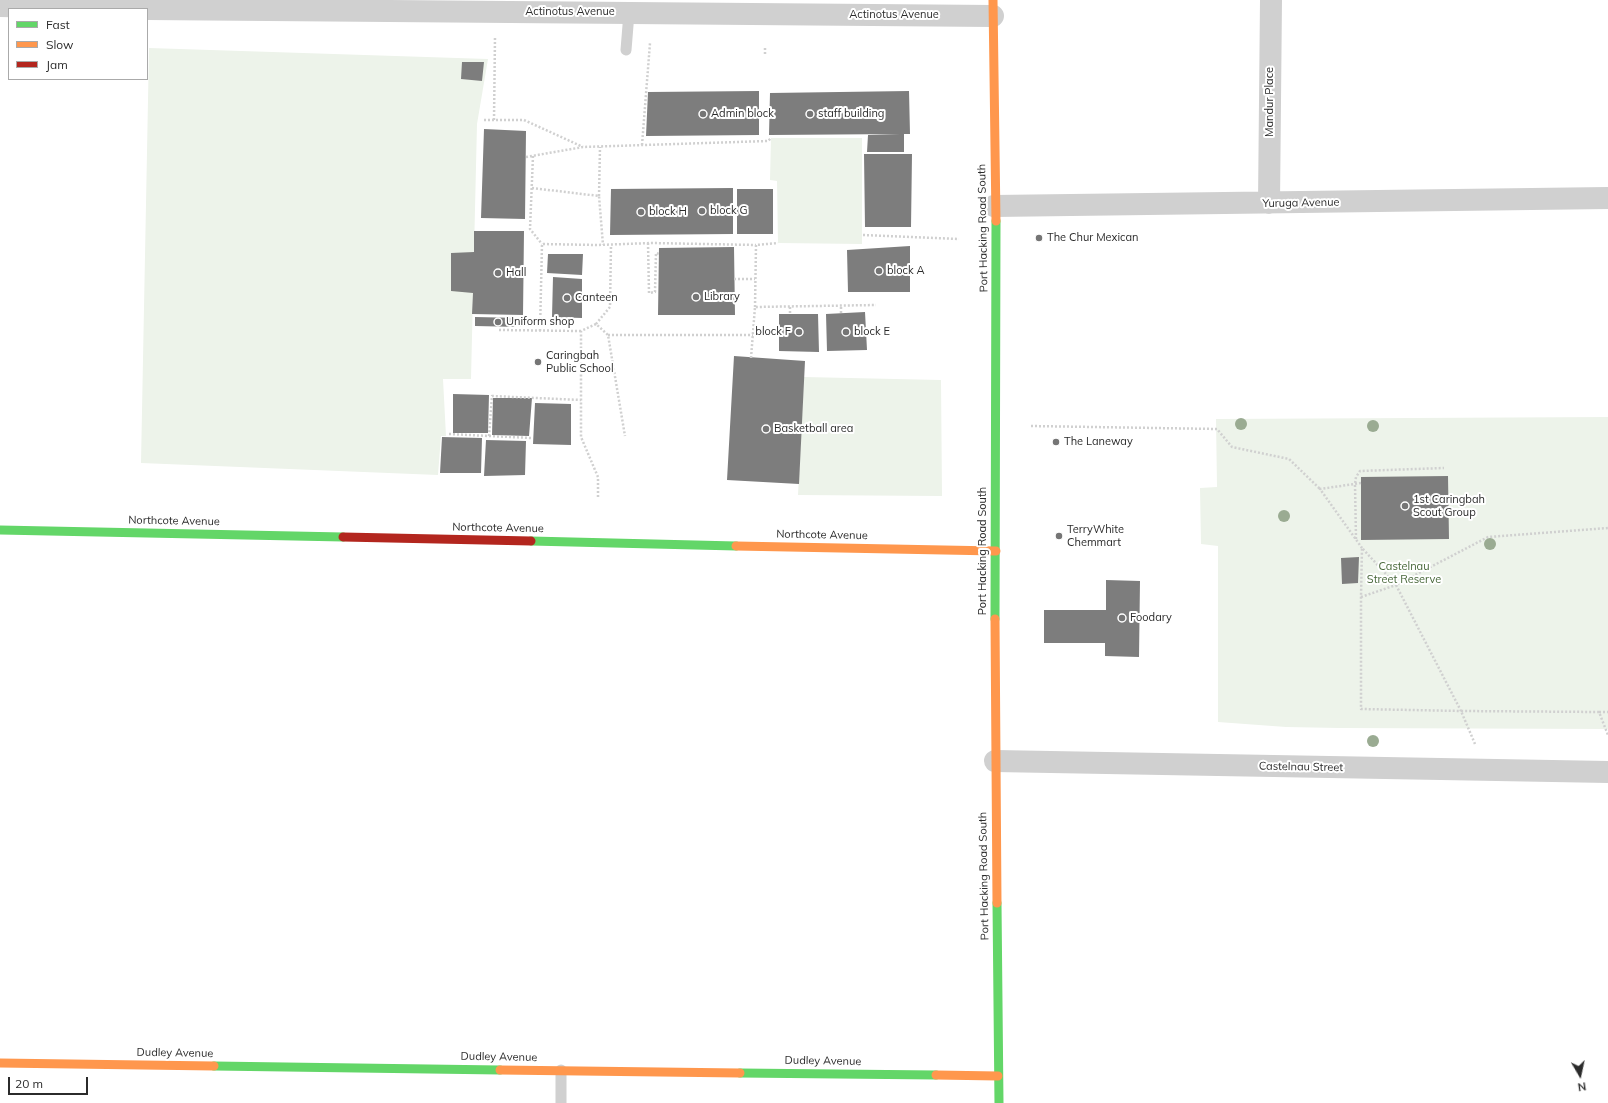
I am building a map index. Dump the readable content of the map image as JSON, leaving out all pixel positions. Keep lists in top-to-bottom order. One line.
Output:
{"streets":{"street":["Actinotus Avenue","Mandur Place","Yuruga Avenue","Port Hacking Road South","Northcote Avenue","Castelnau Street","Dudley Avenue"]},"crossings":[["Actinotus Avenue","Port Hacking Road South"],["Mandur Place","Yuruga Avenue"],["Yuruga Avenue","Port Hacking Road South"],["Port Hacking Road South","Northcote Avenue"],["Port Hacking Road South","Castelnau Street"],["Port Hacking Road South","Dudley Avenue"]],"parks":["Castelnau Street Reserve"],"places":["Admin block","staff building","block G","block H","The Chur Mexican","block A","Hall","Library","Canteen","Uniform shop","block F","block E","Caringbah Public School","Basketball area","The Laneway","1st Caringbah Scout Group","TerryWhite Chemmart","Foodary"],"legend":["Fast","Slow","Jam"],"scale_bar":"20 m","north":"bottom"}
